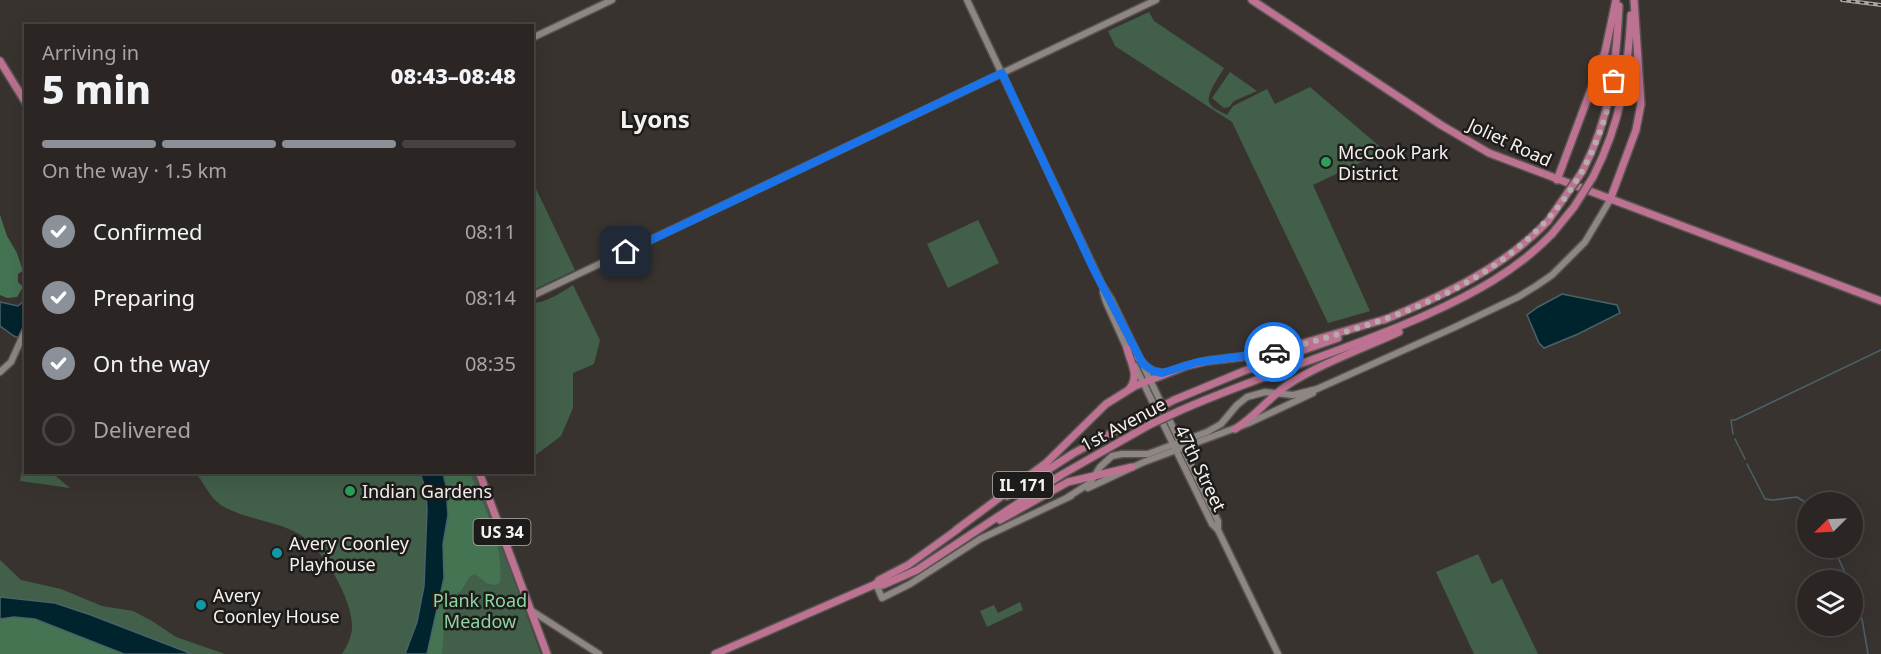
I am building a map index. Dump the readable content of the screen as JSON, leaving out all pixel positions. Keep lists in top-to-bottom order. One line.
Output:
{"streets":{"main road":["Joliet Road","1st Avenue","IL 171","US 34"],"street":["47th Street"]},"districts":["Lyons"],"parks":["Plank Road Meadow"],"places":["McCook Park District","Indian Gardens","Avery Coonley Playhouse","Avery Coonley House"],"north":"bottom left","page":{"heading":["5 min","Arriving in","08:43–08:48"],"bar":"On the way · 1.5 km","list":[["Confirmed","08:11"],["Preparing","08:14"],["On the way","08:35"],"Delivered"]}}
